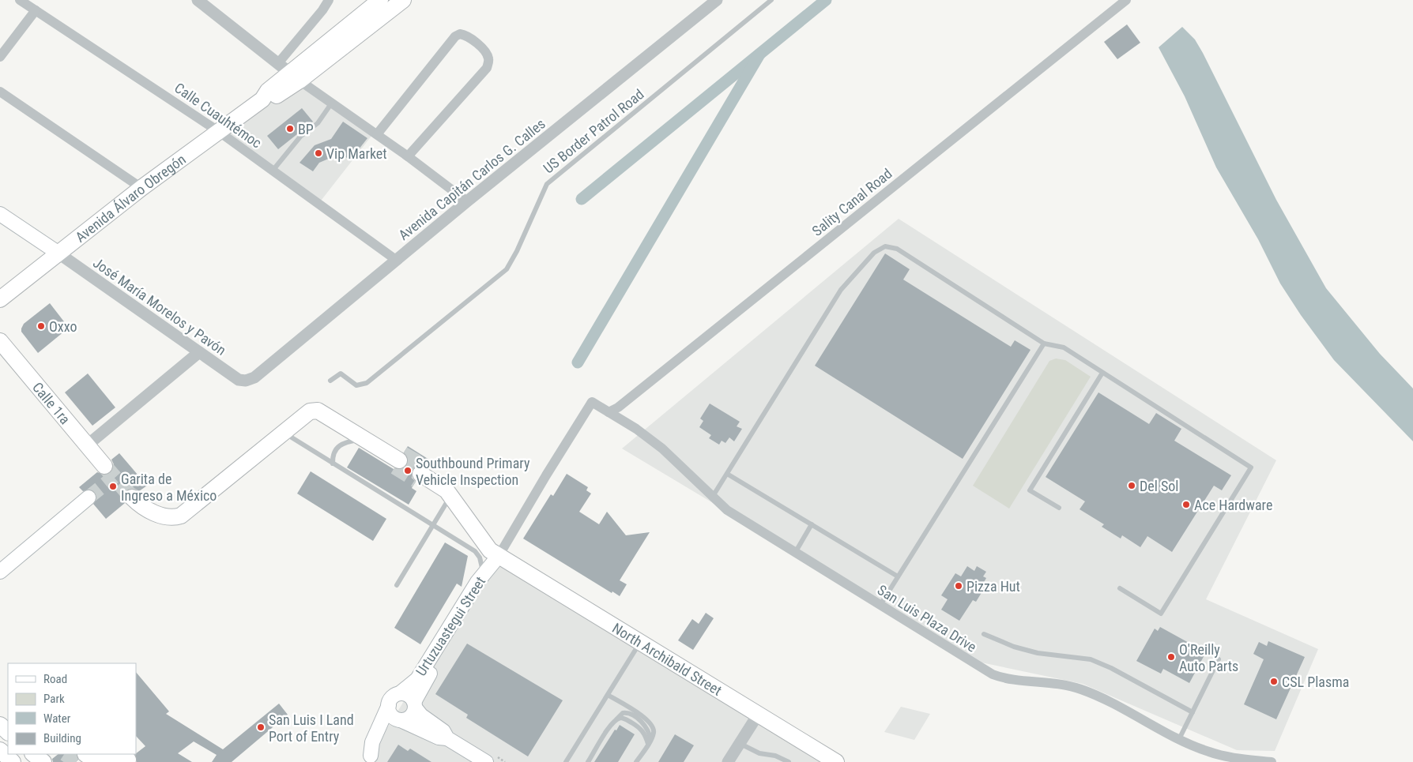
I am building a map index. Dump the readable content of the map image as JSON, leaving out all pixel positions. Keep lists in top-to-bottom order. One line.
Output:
{"streets":{"highway":["Avenida Álvaro Obregón","Calle 1ra","North Archibald Street"],"main road":["Urtuzuastegui Street"],"street":["Calle Cuauhtémoc","Avenida Capitán Carlos G. Calles","Sality Canal Road","José María Morelos y Pavón","San Luis Plaza Drive"],"lane":["US Border Patrol Road"]},"crossings":[["Calle Cuauhtémoc","Avenida Capitán Carlos G. Calles"],["Calle Cuauhtémoc","Avenida Álvaro Obregón"],["Avenida Capitán Carlos G. Calles","José María Morelos y Pavón"],["Avenida Álvaro Obregón","José María Morelos y Pavón"],["Sality Canal Road","San Luis Plaza Drive"],["Sality Canal Road","Urtuzuastegui Street"],["San Luis Plaza Drive","Urtuzuastegui Street"],["Urtuzuastegui Street","North Archibald Street"]],"places":["BP","Vip Market","Oxxo","Southbound Primary Vehicle Inspection","Del Sol","Garita de Ingreso a México","Ace Hardware","Pizza Hut","O'Reilly Auto Parts","CSL Plasma","San Luis I Land Port of Entry"],"legend":["Road","Park","Water","Building"]}
